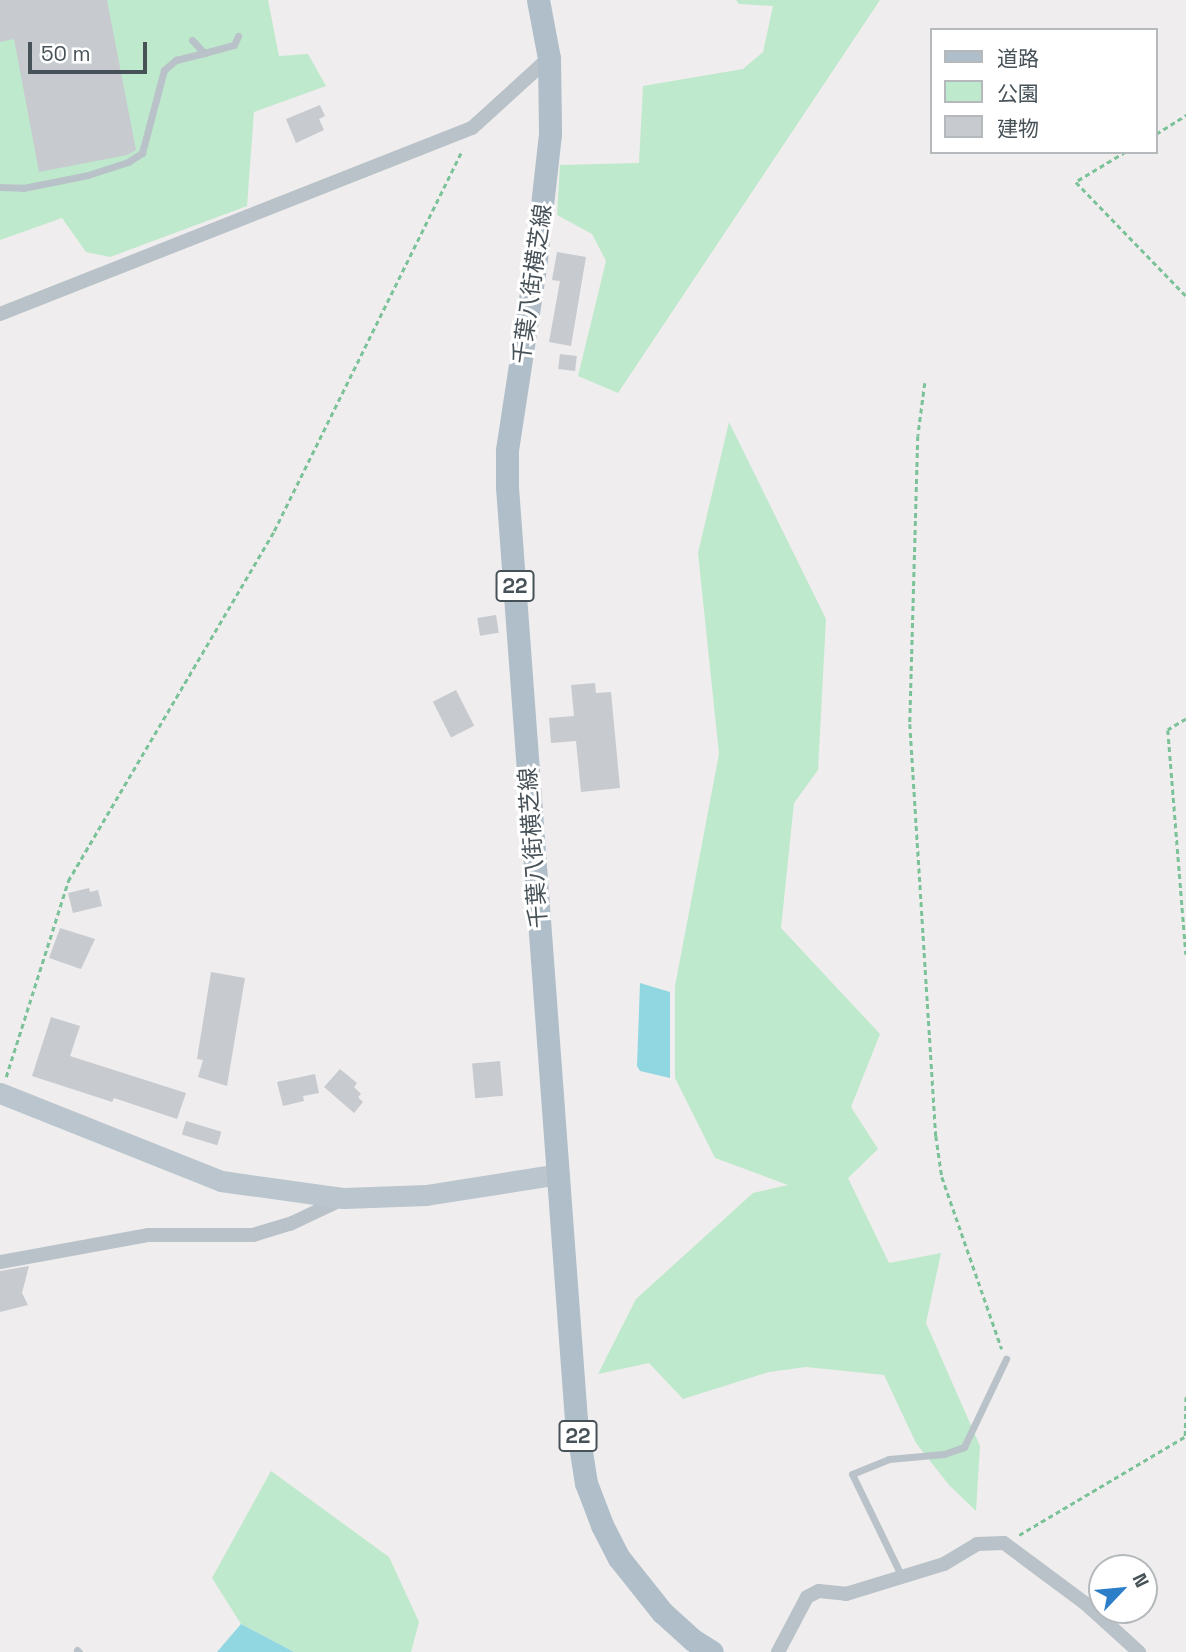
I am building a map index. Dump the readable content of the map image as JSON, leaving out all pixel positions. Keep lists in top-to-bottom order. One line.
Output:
{"streets":{"main road":["千葉八街横芝線","22"]},"legend":["道路","公園","建物"],"scale_bar":"50 m","north":"top right"}
